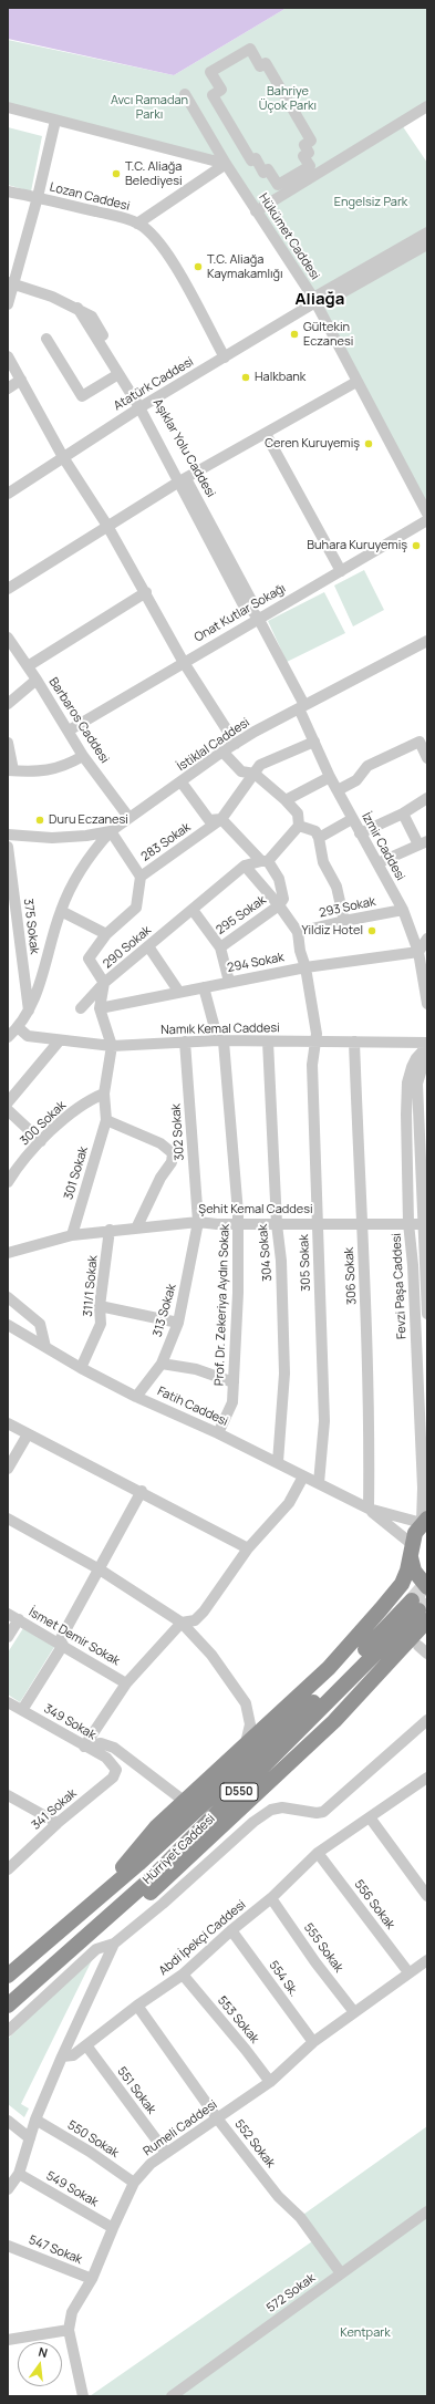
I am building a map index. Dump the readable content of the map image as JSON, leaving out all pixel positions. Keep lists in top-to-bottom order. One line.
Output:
{"streets":{"highway":["D550","Hürriyet Caddesi"],"street":["Lozan Caddesi","Hükümet Caddesi","Atatürk Caddesi","Aşıklar Yolu Caddesi","Onat Kutlar Sokağı","Barbaros Caddesi","İstiklal Caddesi","283 Sokak","İzmir Caddesi","293 Sokak","295 Sokak","375 Sokak","290 Sokak","294 Sokak","Namık Kemal Caddesi","300 Sokak","302 Sokak","301 Sokak","Şehit Kemal Caddesi","304 Sokak","305 Sokak","306 Sokak","311/1 Sokak","Fevzi Paşa Caddesi","Prof. Dr. Zekeriya Aydın Sokak","313 Sokak","Fatih Caddesi","İsmet Demir Sokak","349 Sokak","341 Sokak","556 Sokak","Abdi İpekçi Caddesi","555 Sokak","554 Sk.","553 Sokak","551 Sokak","Rumeli Caddesi","550 Sokak","552 Sokak","549 Sokak","547 Sokak","572 Sokak"]},"crossings":[["Lozan Caddesi","Atatürk Caddesi"],["Hükümet Caddesi","Atatürk Caddesi"],["Atatürk Caddesi","Aşıklar Yolu Caddesi"],["Aşıklar Yolu Caddesi","Onat Kutlar Sokağı"],["Aşıklar Yolu Caddesi","İstiklal Caddesi"],["Aşıklar Yolu Caddesi","İzmir Caddesi"],["Onat Kutlar Sokağı","Barbaros Caddesi"],["Barbaros Caddesi","İstiklal Caddesi"],["İstiklal Caddesi","İzmir Caddesi"],["283 Sokak","İzmir Caddesi"],["283 Sokak","290 Sokak"],["İzmir Caddesi","293 Sokak"],["İzmir Caddesi","294 Sokak"],["293 Sokak","305 Sokak"],["294 Sokak","305 Sokak"],["294 Sokak","Prof. Dr. Zekeriya Aydın Sokak"],["Namık Kemal Caddesi","302 Sokak"],["Namık Kemal Caddesi","304 Sokak"],["Namık Kemal Caddesi","305 Sokak"],["Namık Kemal Caddesi","306 Sokak"],["Namık Kemal Caddesi","Fevzi Paşa Caddesi"],["Namık Kemal Caddesi","Prof. Dr. Zekeriya Aydın Sokak"],["302 Sokak","Şehit Kemal Caddesi"],["302 Sokak","313 Sokak"],["301 Sokak","Şehit Kemal Caddesi"],["Şehit Kemal Caddesi","304 Sokak"],["Şehit Kemal Caddesi","305 Sokak"],["Şehit Kemal Caddesi","306 Sokak"],["Şehit Kemal Caddesi","311/1 Sokak"],["Şehit Kemal Caddesi","Fevzi Paşa Caddesi"],["Şehit Kemal Caddesi","Prof. Dr. Zekeriya Aydın Sokak"],["Şehit Kemal Caddesi","313 Sokak"],["304 Sokak","Fatih Caddesi"],["305 Sokak","Fatih Caddesi"],["306 Sokak","Fatih Caddesi"],["311/1 Sokak","Fatih Caddesi"],["Fevzi Paşa Caddesi","Fatih Caddesi"],["Prof. Dr. Zekeriya Aydın Sokak","Fatih Caddesi"],["313 Sokak","Fatih Caddesi"],["349 Sokak","341 Sokak"],["556 Sokak","Abdi İpekçi Caddesi"],["556 Sokak","Rumeli Caddesi"],["Abdi İpekçi Caddesi","555 Sokak"],["Abdi İpekçi Caddesi","554 Sk."],["Abdi İpekçi Caddesi","553 Sokak"],["Abdi İpekçi Caddesi","551 Sokak"],["Abdi İpekçi Caddesi","552 Sokak"],["555 Sokak","Rumeli Caddesi"],["554 Sk.","Rumeli Caddesi"],["553 Sokak","Rumeli Caddesi"],["551 Sokak","Rumeli Caddesi"],["Rumeli Caddesi","550 Sokak"],["Rumeli Caddesi","552 Sokak"],["Rumeli Caddesi","549 Sokak"],["Rumeli Caddesi","547 Sokak"],["552 Sokak","572 Sokak"]],"districts":["Aliağa"],"parks":["Bahriye Üçok Parkı","Avcı Ramadan Parkı","Engelsiz Park","Kentpark"],"places":["T.C. Aliağa Belediyesi","T.C. Aliağa Kaymakamlığı","Gültekin Eczanesi","Halkbank","Ceren Kuruyemiş","Buhara Kuruyemiş","Duru Eczanesi","Yildiz Hotel"],"north":"top"}
